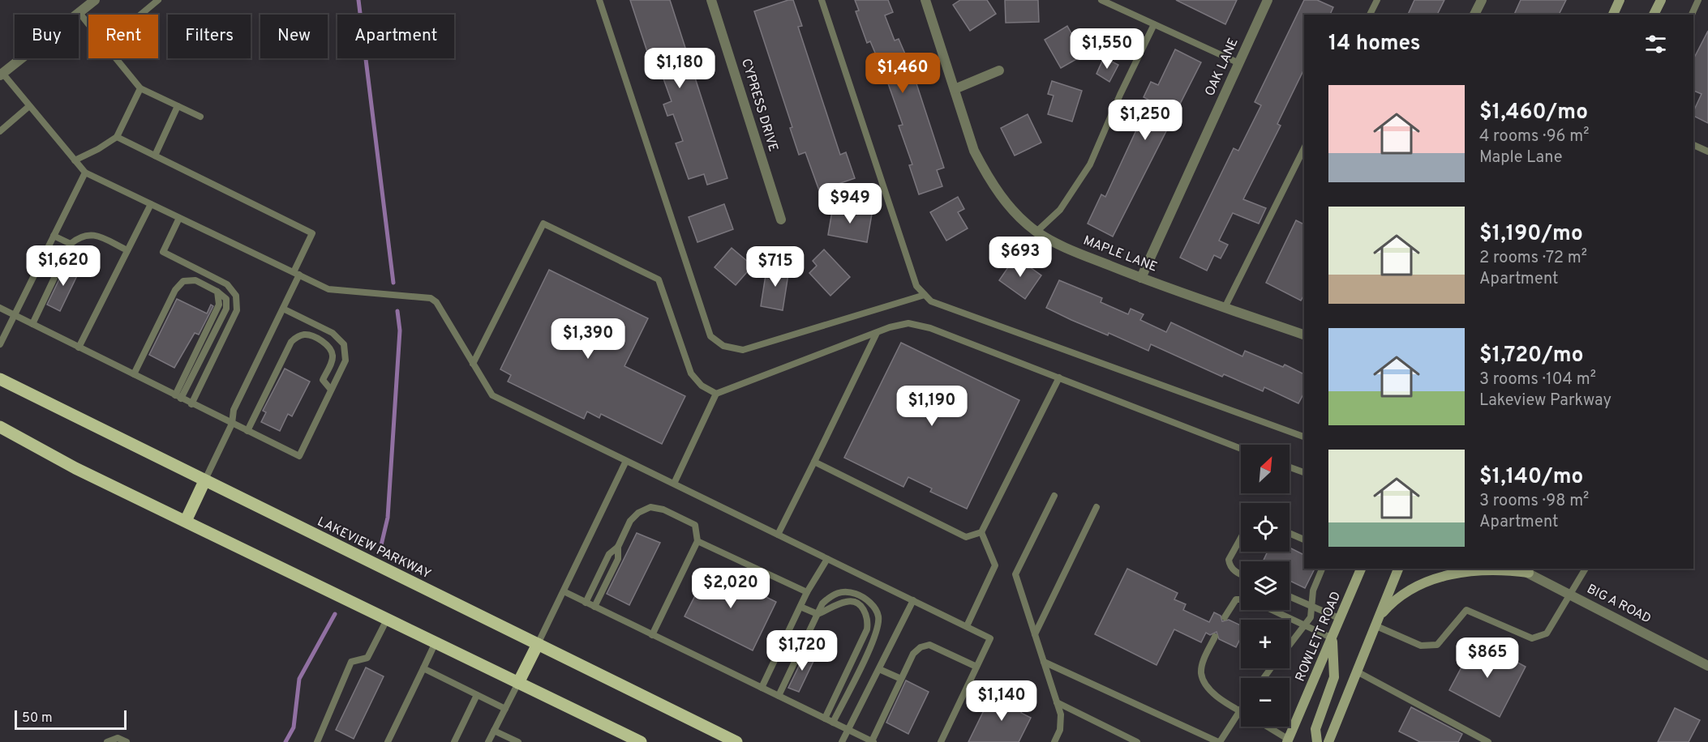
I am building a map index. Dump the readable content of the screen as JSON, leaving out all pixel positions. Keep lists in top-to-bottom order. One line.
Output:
{"streets":{"main road":["LAKEVIEW PARKWAY","ROWLETT ROAD"],"street":["OAK LANE","CYPRESS DRIVE","MAPLE LANE","BIG A ROAD"]},"crossings":[["OAK LANE","MAPLE LANE"]],"scale_bar":"50 m","north":"top right","page":{"chip":["Buy","Rent","Filters","New","Apartment"],"heading":"14 homes","price":["$1,550","$1,180","$1,460","$1,250","$949","$693","$1,620","$715","$1,390","$1,190","$2,020","$1,720","$865","$1,140"],"list":[{"name":"$1,460/mo","note":"4 rooms · 96 m² · Maple Lane"},{"name":"$1,190/mo","note":"2 rooms · 72 m² · Apartment"},{"name":"$1,720/mo","note":"3 rooms · 104 m² · Lakeview Parkway"},{"name":"$1,140/mo","note":"3 rooms · 98 m² · Apartment"}],"map_buttons":["+","−"],"scale":"50 m"}}
